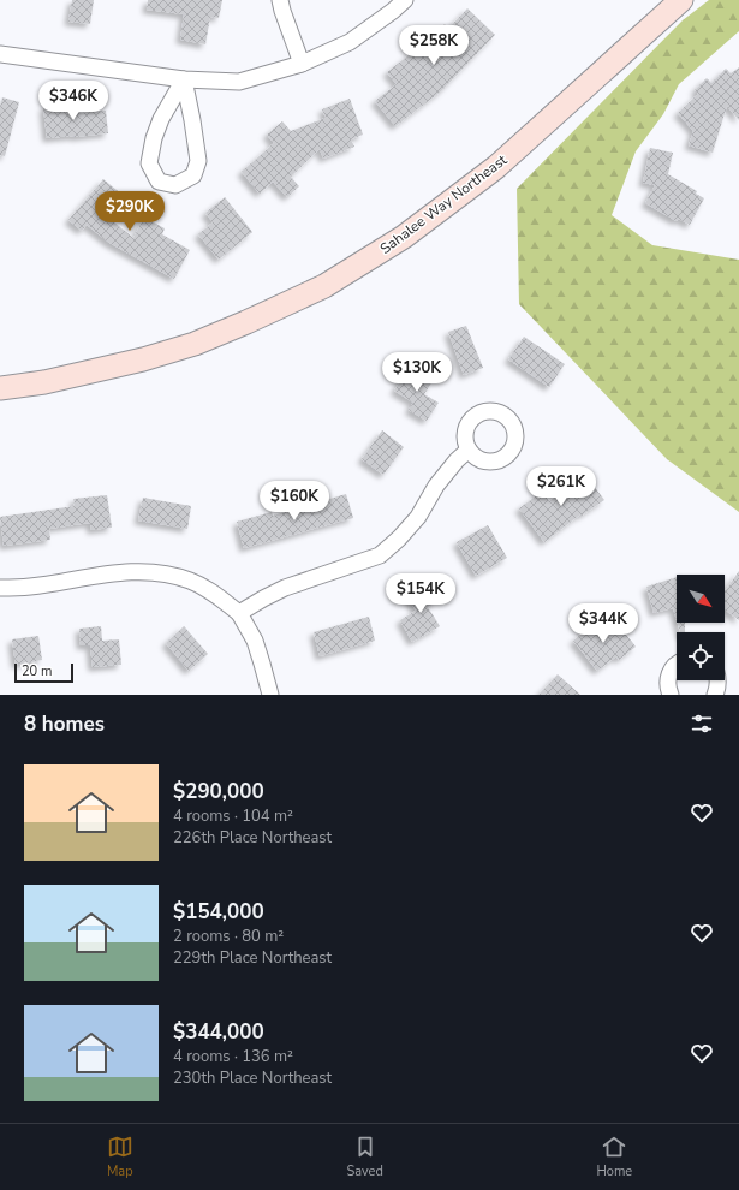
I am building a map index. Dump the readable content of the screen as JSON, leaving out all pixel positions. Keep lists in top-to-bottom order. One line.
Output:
{"streets":{"main road":["Sahalee Way Northeast"]},"scale_bar":"20 m","north":"bottom right","page":{"price":["$258K","$346K","$290K","$130K","$261K","$160K","$154K","$344K"],"scale":"20 m","heading":"8 homes","list":[{"name":"$290,000","note":"4 rooms · 104 m² · 226th Place Northeast"},{"name":"$154,000","note":"2 rooms · 80 m² · 229th Place Northeast"},{"name":"$344,000","note":"4 rooms · 136 m² · 230th Place Northeast"}],"tabs":["Map","Saved","Home"]}}
